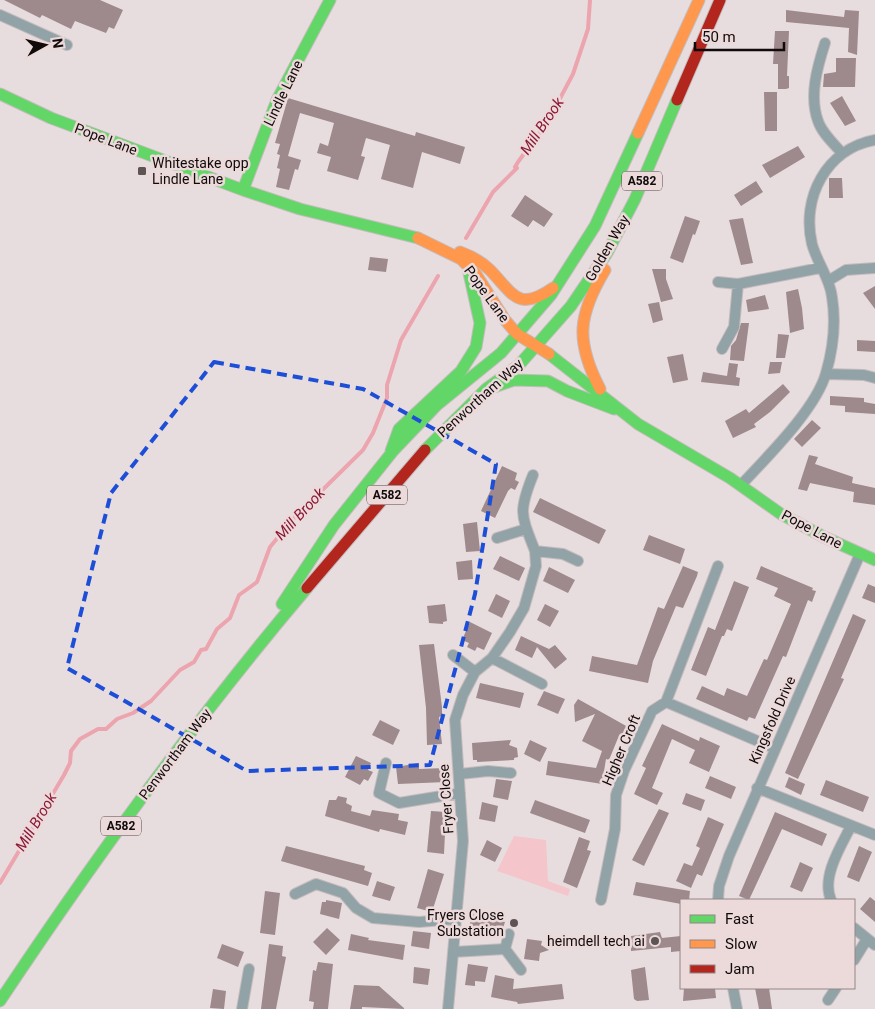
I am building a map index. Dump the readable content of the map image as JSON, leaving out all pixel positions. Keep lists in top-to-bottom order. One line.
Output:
{"streets":{"main road":["Lindle Lane","Pope Lane","A582","Golden Way","Penwortham Way"],"street":["Kingsfold Drive","Higher Croft","Fryer Close"]},"crossings":[["Lindle Lane","Pope Lane"],["Pope Lane","Golden Way"],["Pope Lane","Penwortham Way"],["Pope Lane","Kingsfold Drive"],["Golden Way","Penwortham Way"]],"water":["Mill Brook"],"places":{"transit":["Whitestake opp Lindle Lane"],"other":["Fryers Close Substation","heimdell tech ai"]},"legend":["Fast","Slow","Jam"],"scale_bar":"50 m","north":"right"}
